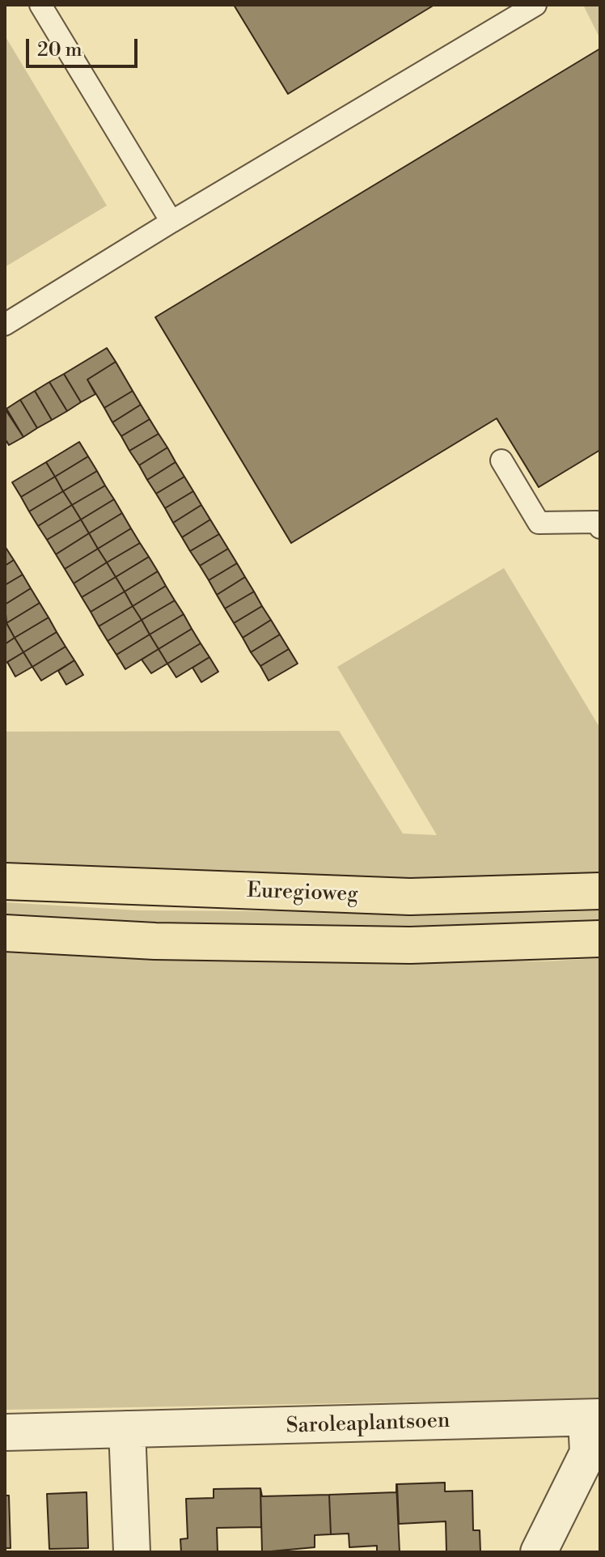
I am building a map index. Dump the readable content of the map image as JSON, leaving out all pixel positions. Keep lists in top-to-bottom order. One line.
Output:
{"streets":{"main road":["Euregioweg"],"street":["Saroleaplantsoen"]},"scale_bar":"20 m"}
